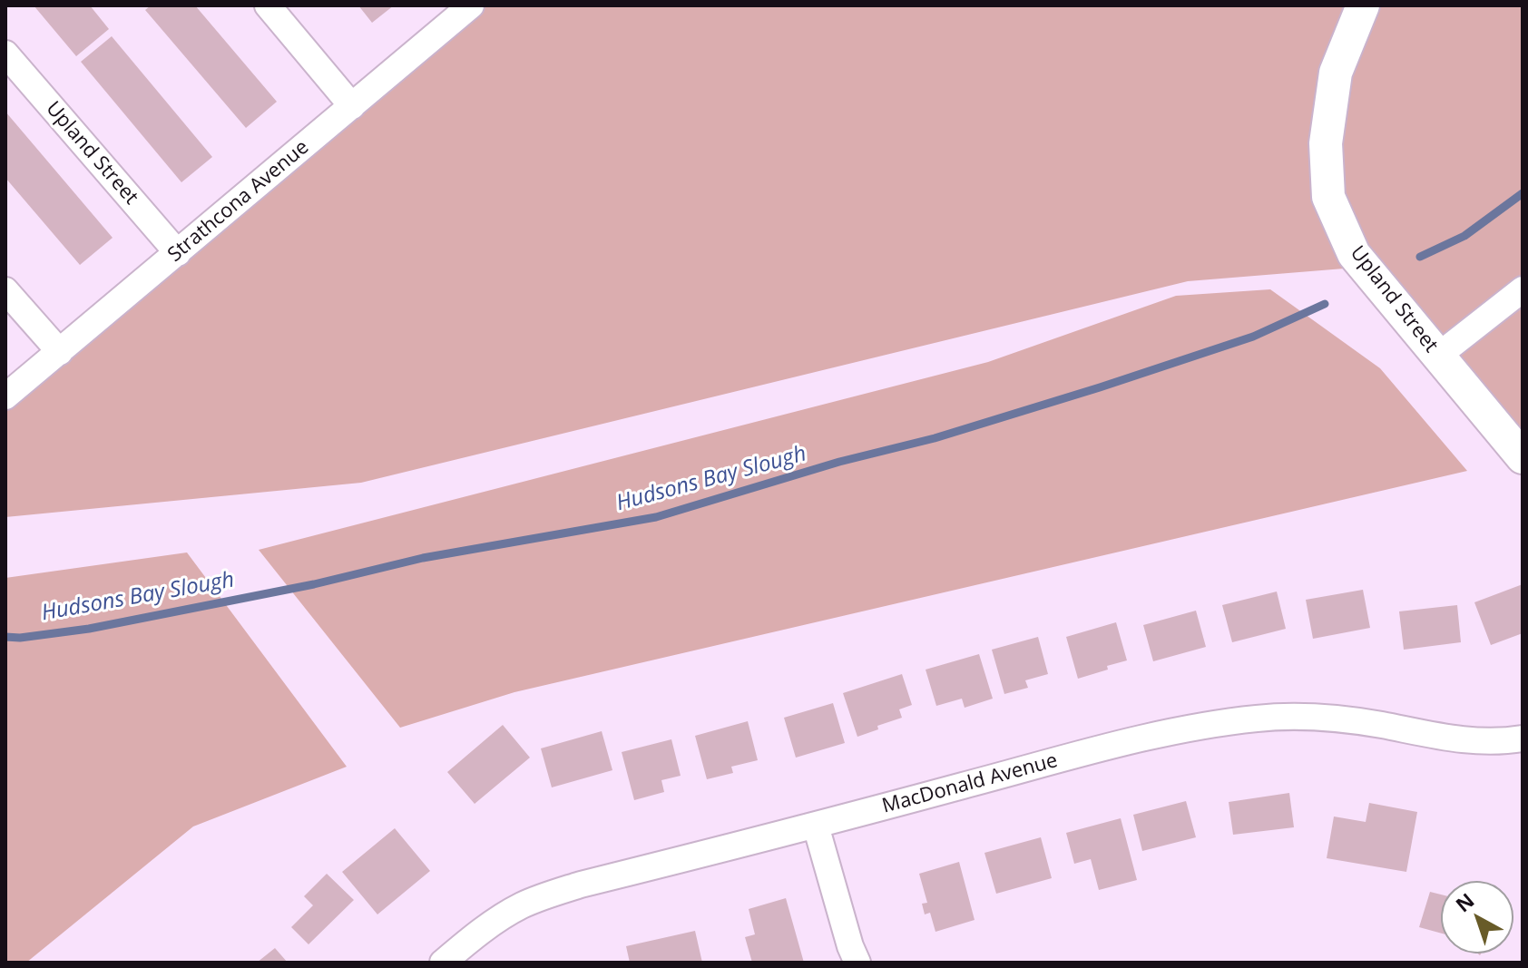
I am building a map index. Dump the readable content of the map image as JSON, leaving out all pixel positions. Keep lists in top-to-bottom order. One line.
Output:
{"streets":{"street":["Upland Street","Strathcona Avenue","MacDonald Avenue"]},"crossings":[["Upland Street","Strathcona Avenue"]],"water":["Hudsons Bay Slough"],"north":"top left"}
